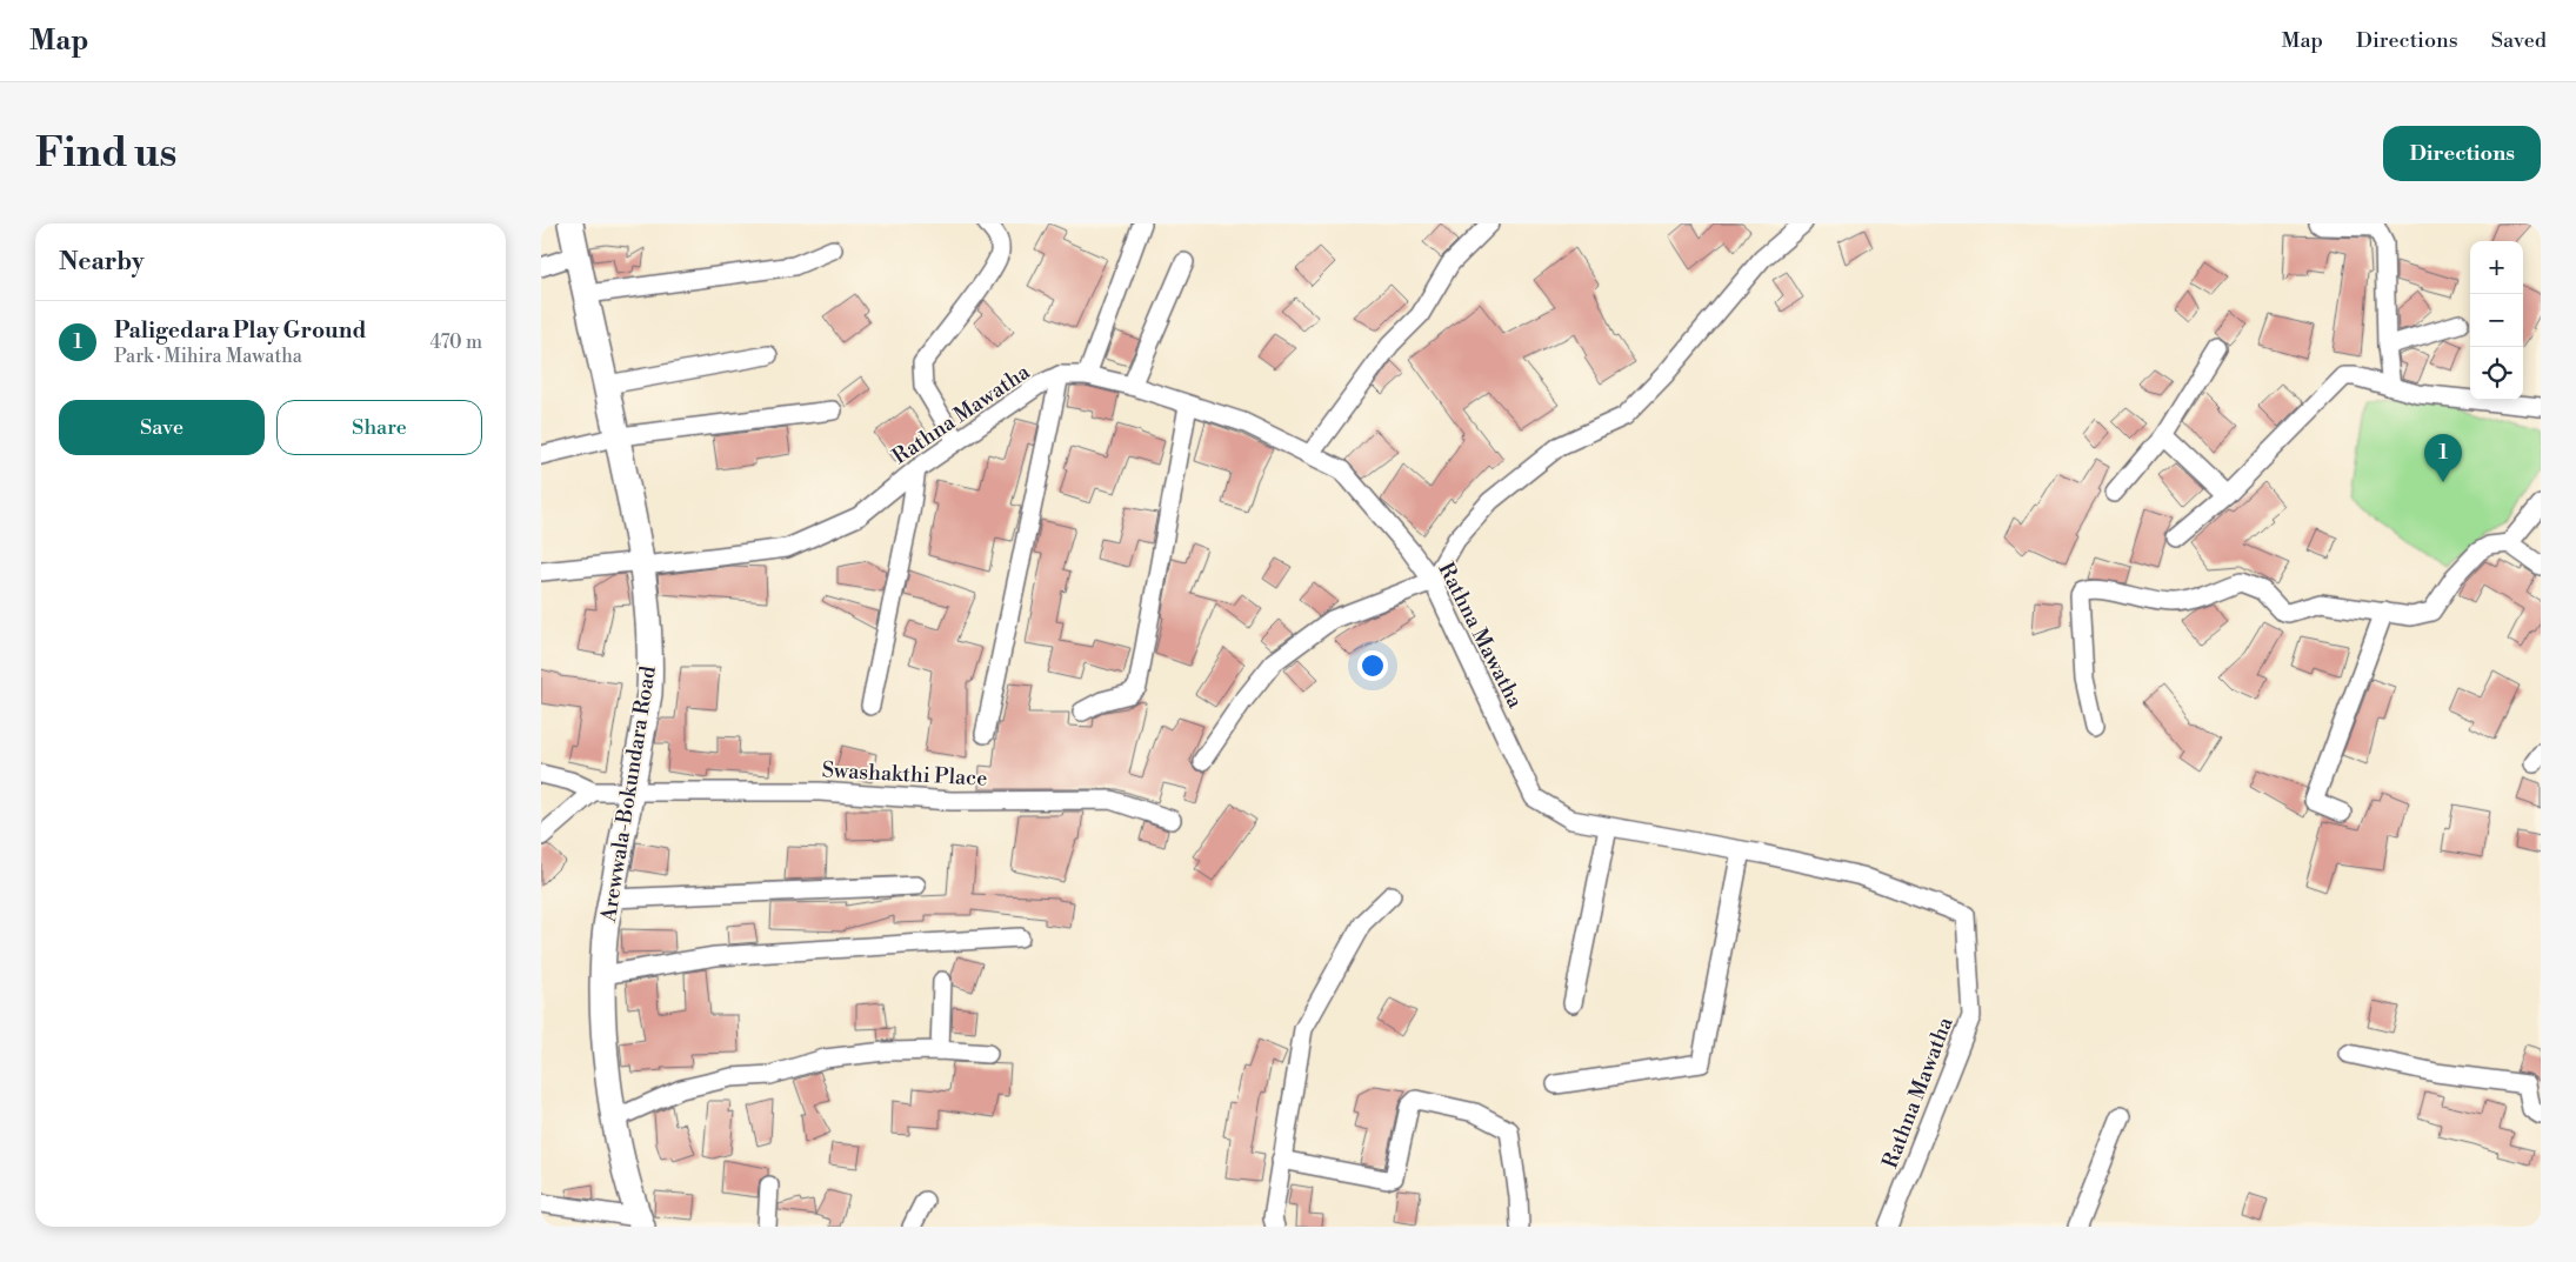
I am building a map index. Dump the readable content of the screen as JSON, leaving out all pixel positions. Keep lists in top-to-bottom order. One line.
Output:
{"streets":{"street":["Rathna Mawatha","Swashakthi Place","Arewwala-Bokundara Road"]},"crossings":[["Rathna Mawatha","Arewwala-Bokundara Road"],["Swashakthi Place","Arewwala-Bokundara Road"]],"page":{"header":"Map","nav":["Map","Directions","Saved"],"buttons":["Directions",["Save","Share"]],"title":"Find us","heading":"Nearby","map_buttons":["+","−"],"list":[{"mark":"1","name":"Paligedara Play Ground","note":"Park · Mihira Mawatha","value":"470 m"}],"pins":"1"}}
